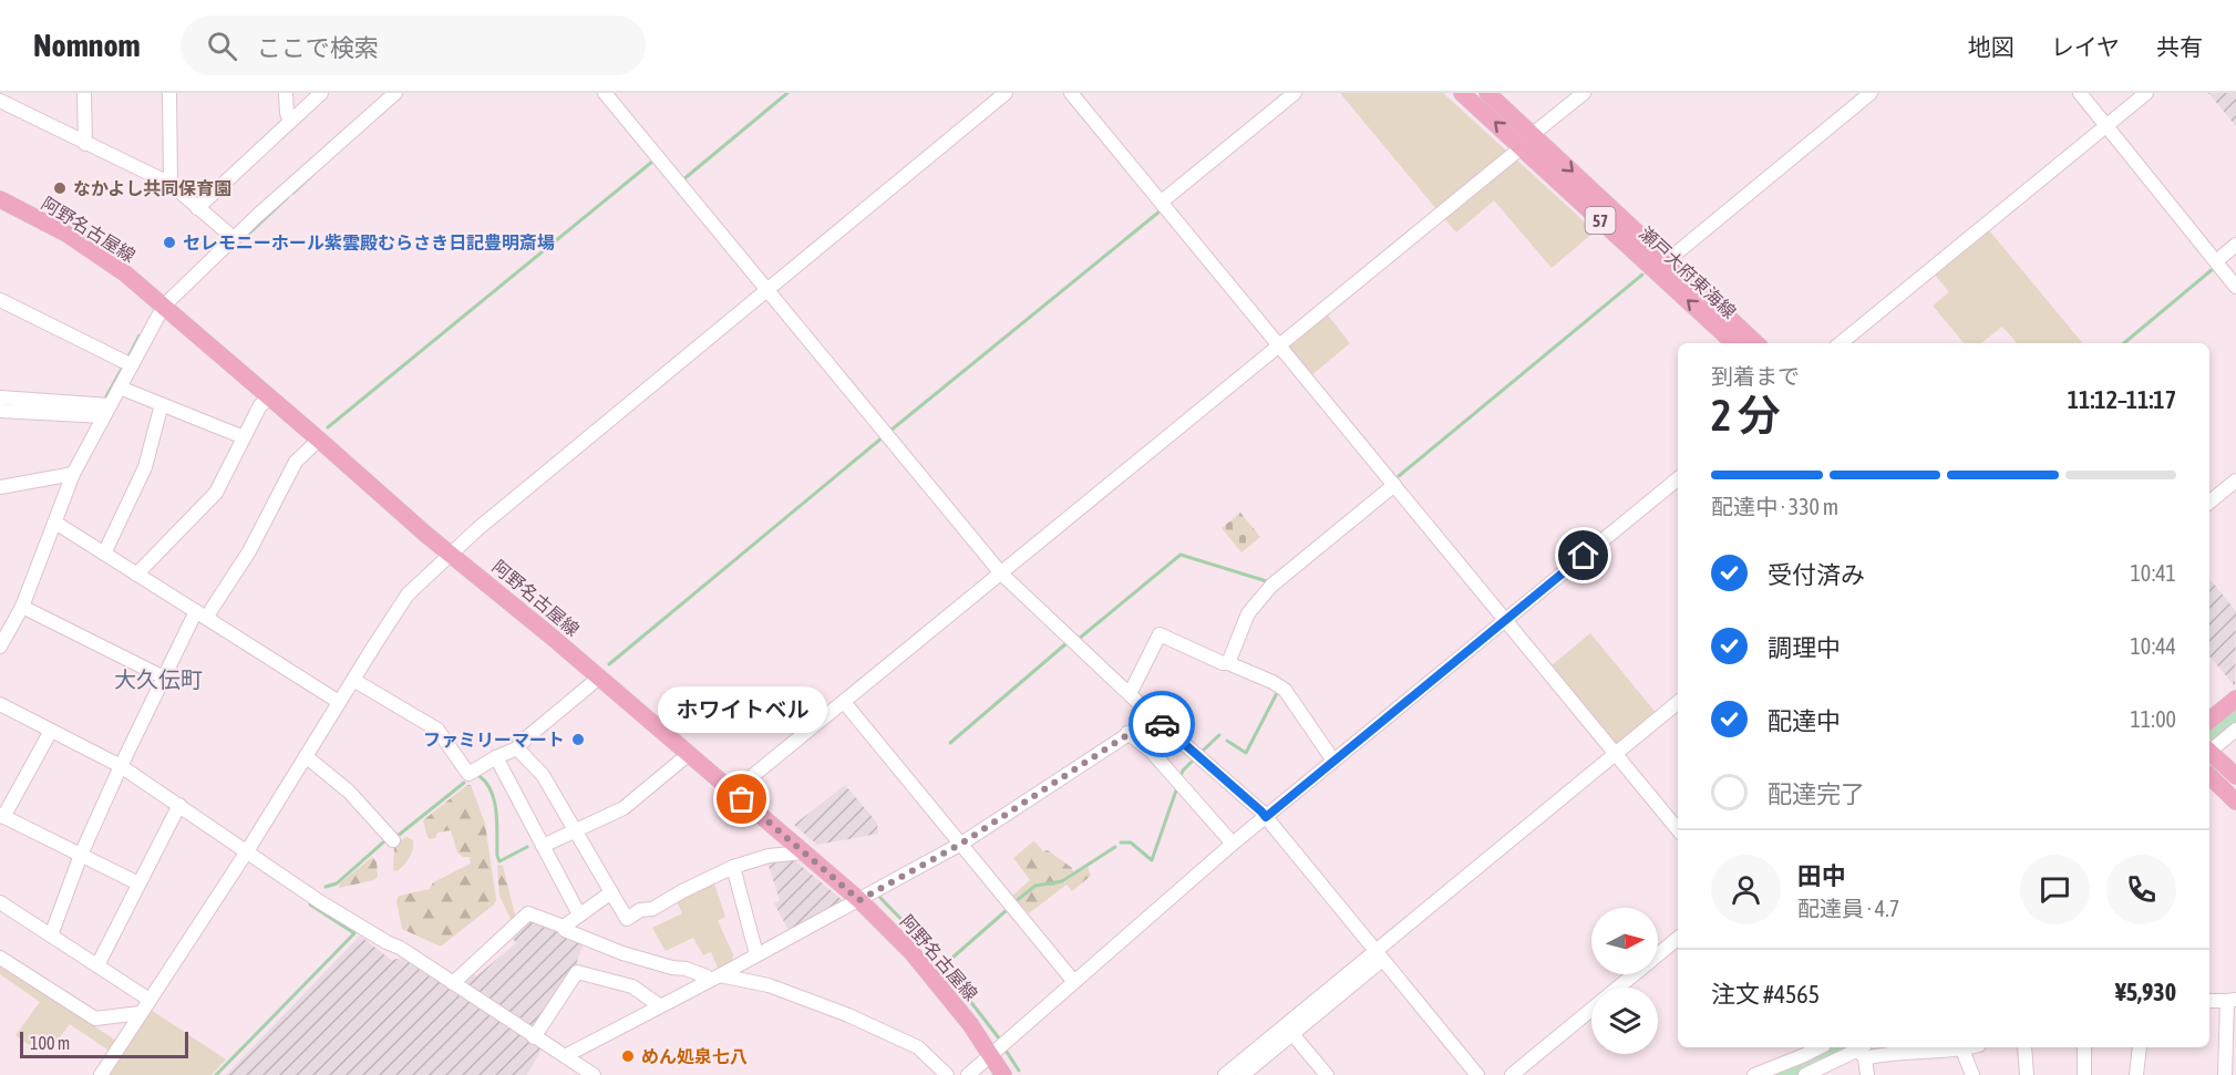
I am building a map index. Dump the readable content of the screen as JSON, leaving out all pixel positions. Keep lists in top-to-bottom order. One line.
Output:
{"streets":{"main road":["57","阿野名古屋線","瀬戸大府東海線"]},"districts":["大久伝町"],"places":["なかよし共同保育園","セレモニーホール紫雲殿むらさき日記豊明斎場","ファミリーマート","ホワイトベル","めん処泉七八"],"scale_bar":"100 m","north":"right","page":{"header":"Nomnom","search":"ここで検索","nav":["地図","レイヤ","共有"],"heading":["2 分","到着まで","11:12–11:17"],"panel":["田中","配達員 · 4.7","注文 #4565","¥5,930"],"bar":"配達中 · 330 m","list":[["受付済み","10:41"],["調理中","10:44"],["配達中","11:00"],"配達完了"],"bubble":"ホワイトベル","scale":"100 m"}}
